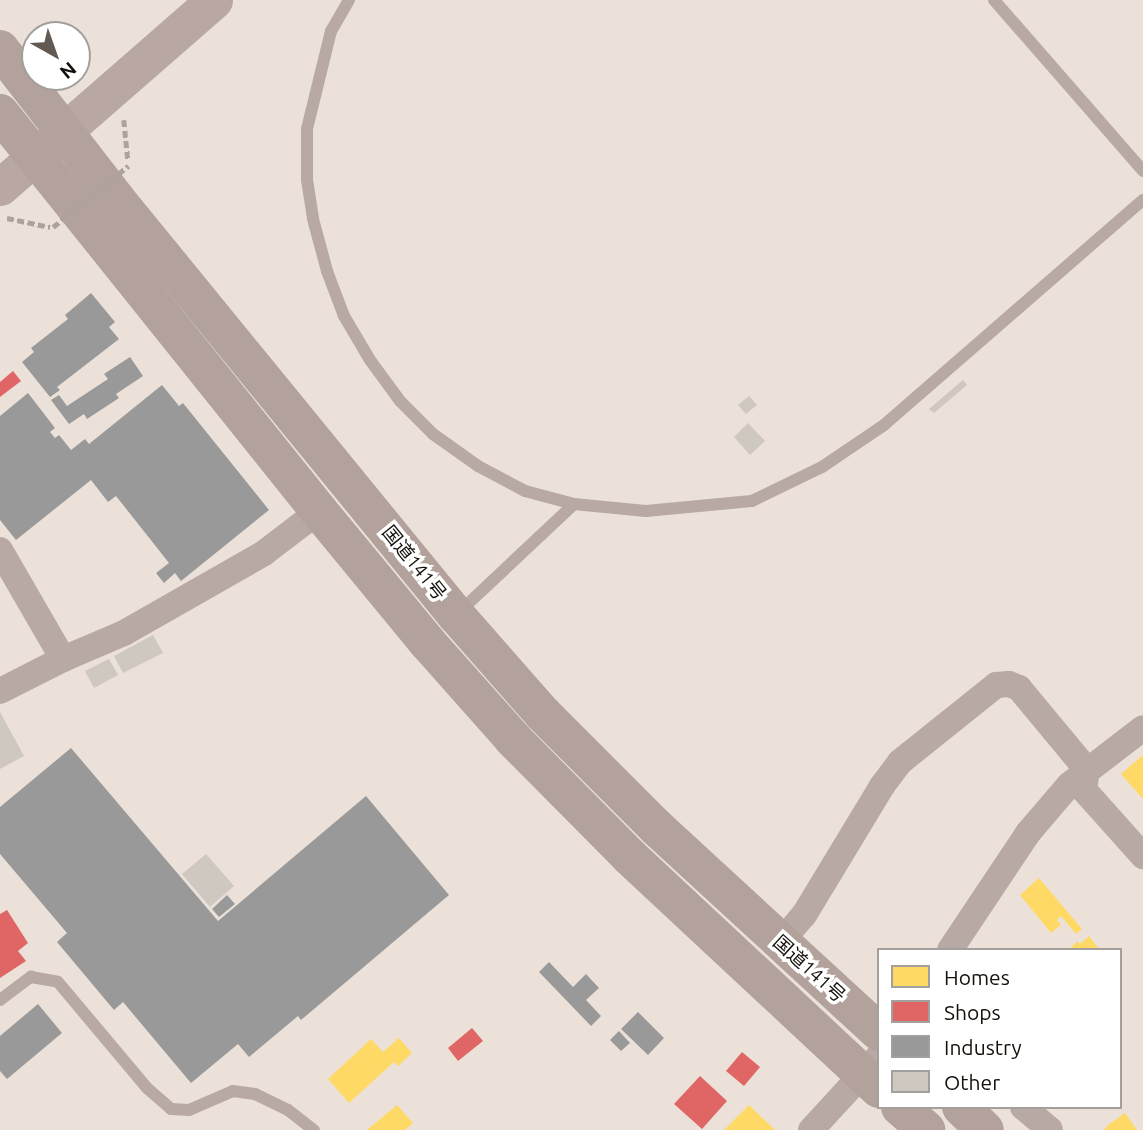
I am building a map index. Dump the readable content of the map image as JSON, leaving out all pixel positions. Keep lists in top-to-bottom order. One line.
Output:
{"streets":{"highway":["国道141号"]},"legend":["Homes","Shops","Industry","Other"],"north":"bottom right"}
